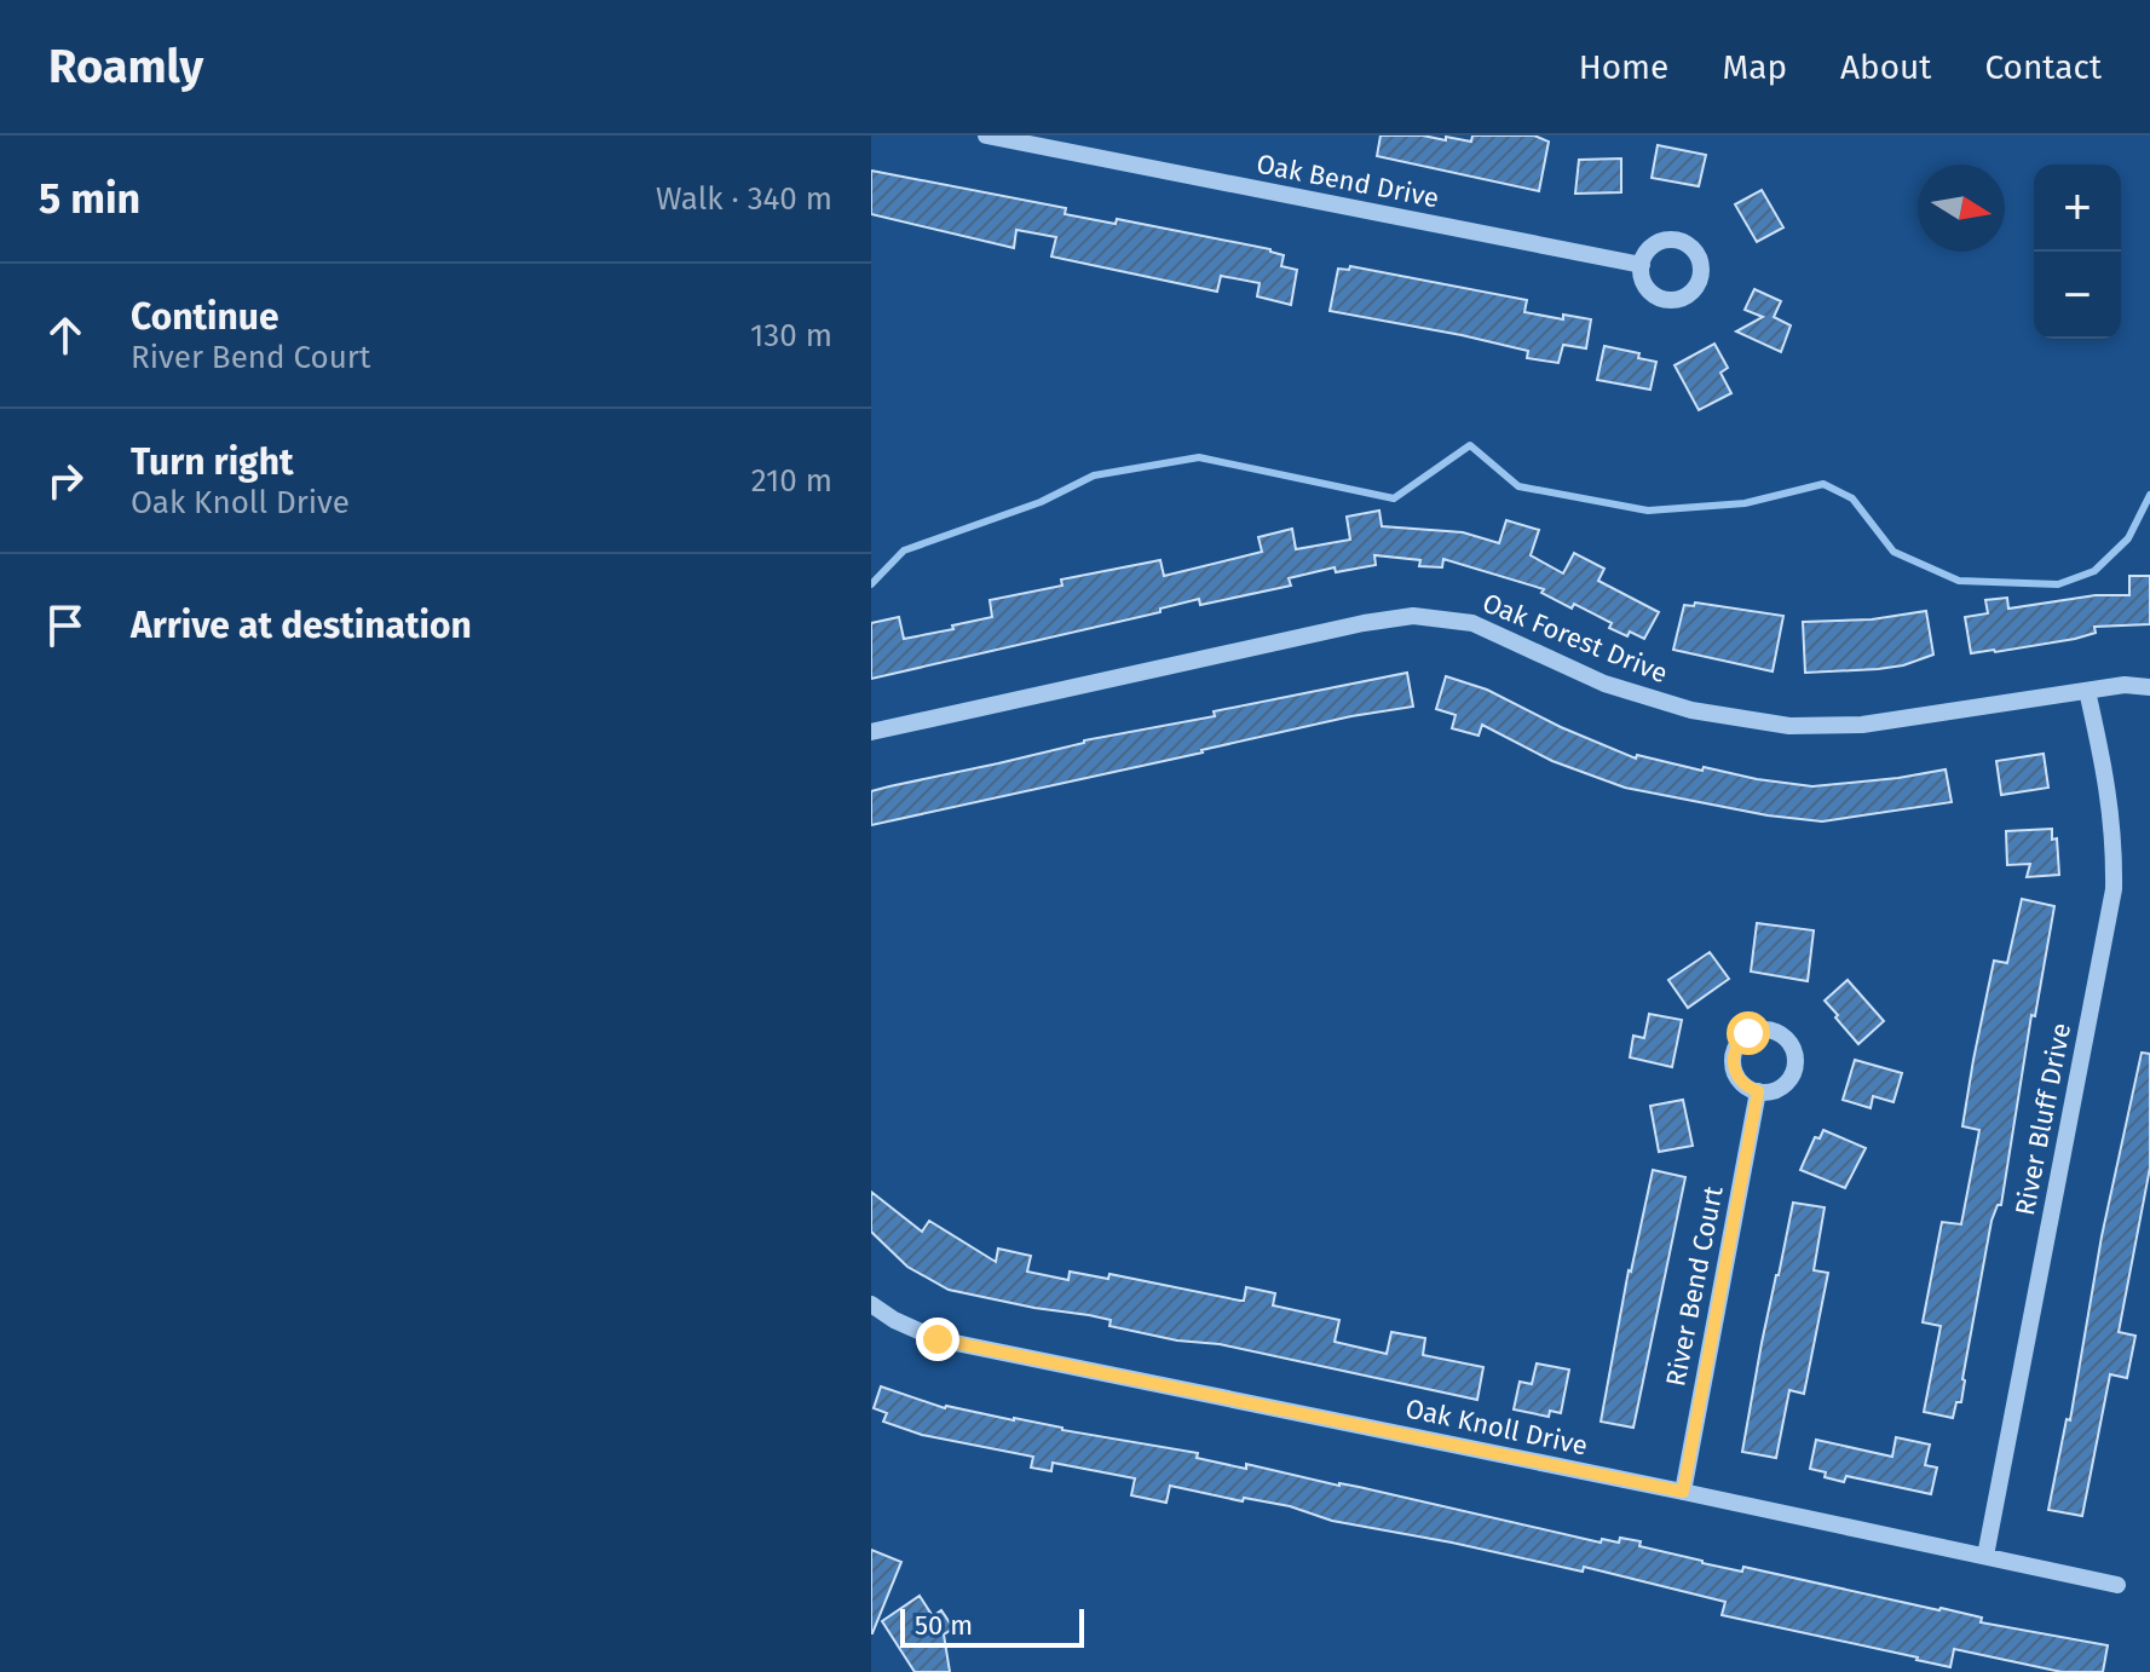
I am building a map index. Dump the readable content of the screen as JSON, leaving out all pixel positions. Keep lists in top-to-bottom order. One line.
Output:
{"streets":{"street":["Oak Bend Drive","Oak Forest Drive","River Bluff Drive","River Bend Court","Oak Knoll Drive"]},"crossings":[["Oak Forest Drive","River Bluff Drive"],["River Bluff Drive","Oak Knoll Drive"],["River Bend Court","Oak Knoll Drive"]],"scale_bar":"50 m","north":"right","page":{"header":"Roamly","nav":["Home","Map","About","Contact"],"heading":["5 min","Walk · 340 m"],"map_buttons":["+","−"],"list":[["Continue","River Bend Court","130 m"],["Turn right","Oak Knoll Drive","210 m"],"Arrive at destination"],"scale":"50 m"}}
